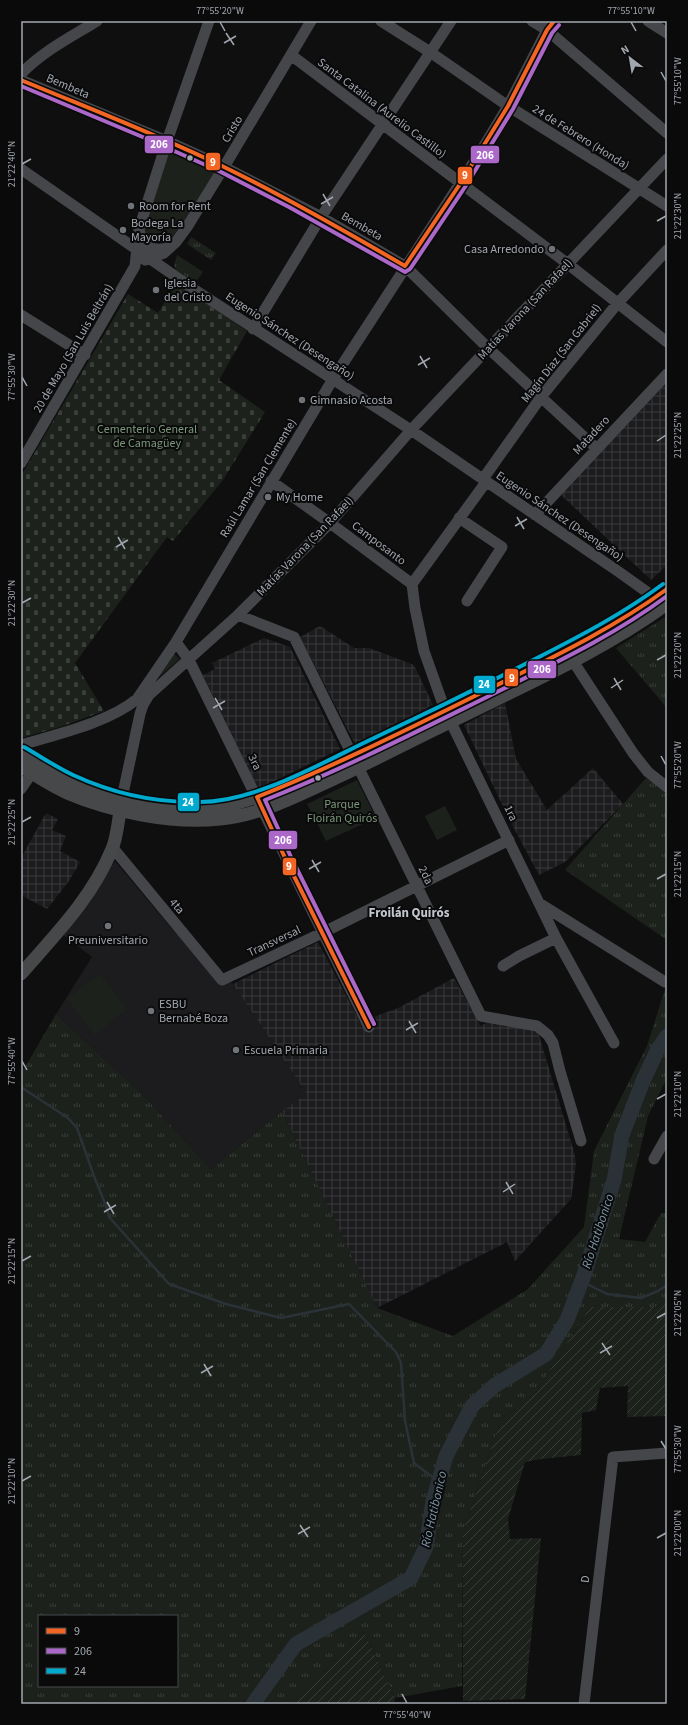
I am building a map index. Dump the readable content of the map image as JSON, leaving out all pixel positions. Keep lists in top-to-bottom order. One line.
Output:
{"streets":{"main road":["Matías Varona (San Rafael)"],"street":["Bembeta","Santa Catalina (Aurelio Castillo)","Cristo","24 de Febrero (Honda)","Eugenio Sánchez (Desengaño)","20 de Mayo (San Luis Beltrán)","Magín Díaz (San Gabriel)","Matadero","Raúl Lamar (San Clemente)","Camposanto","3ra","1ra","2da","4ta","Transversal","D"]},"crossings":[["Bembeta","Cristo"],["Bembeta","Matías Varona (San Rafael)"],["Bembeta","20 de Mayo (San Luis Beltrán)"],["Bembeta","Magín Díaz (San Gabriel)"],["Bembeta","Matadero"],["Bembeta","Raúl Lamar (San Clemente)"],["Santa Catalina (Aurelio Castillo)","Cristo"],["Santa Catalina (Aurelio Castillo)","Matías Varona (San Rafael)"],["Santa Catalina (Aurelio Castillo)","Magín Díaz (San Gabriel)"],["Santa Catalina (Aurelio Castillo)","Raúl Lamar (San Clemente)"],["Cristo","Eugenio Sánchez (Desengaño)"],["Cristo","20 de Mayo (San Luis Beltrán)"],["24 de Febrero (Honda)","Matías Varona (San Rafael)"],["24 de Febrero (Honda)","Raúl Lamar (San Clemente)"],["Matías Varona (San Rafael)","Eugenio Sánchez (Desengaño)"],["Matías Varona (San Rafael)","Raúl Lamar (San Clemente)"],["Matías Varona (San Rafael)","Camposanto"],["Matías Varona (San Rafael)","3ra"],["Matías Varona (San Rafael)","2da"],["Matías Varona (San Rafael)","4ta"],["Eugenio Sánchez (Desengaño)","20 de Mayo (San Luis Beltrán)"],["Eugenio Sánchez (Desengaño)","Magín Díaz (San Gabriel)"],["Eugenio Sánchez (Desengaño)","Matadero"],["Eugenio Sánchez (Desengaño)","Raúl Lamar (San Clemente)"],["Magín Díaz (San Gabriel)","Camposanto"],["Magín Díaz (San Gabriel)","1ra"],["Raúl Lamar (San Clemente)","Camposanto"],["Raúl Lamar (San Clemente)","3ra"],["Camposanto","1ra"],["3ra","Transversal"],["1ra","Transversal"],["2da","Transversal"],["4ta","Transversal"]],"districts":["Froilán Quirós"],"water":["Río Hatibonico"],"parks":["Cementerio General de Camagüey","Parque Floirán Quirós"],"places":["Room for Rent","Bodega La Mayoría","Casa Arredondo","Iglesia del Cristo","Gimnasio Acosta","My Home","Preuniversitario","ESBU Bernabé Boza","Escuela Primaria"],"lines":["transit line 9","transit line 206","transit line 24"],"legend":["9","206","24"],"north":"top left","coordinates":["77°55'20\"W","77°55'10\"W","21°22'40\"N","21°22'30\"N","77°55'30\"W","21°22'25\"N","21°22'20\"N","21°22'15\"N","77°55'40\"W","21°22'10\"N","21°22'05\"N","21°22'00\"N"]}
